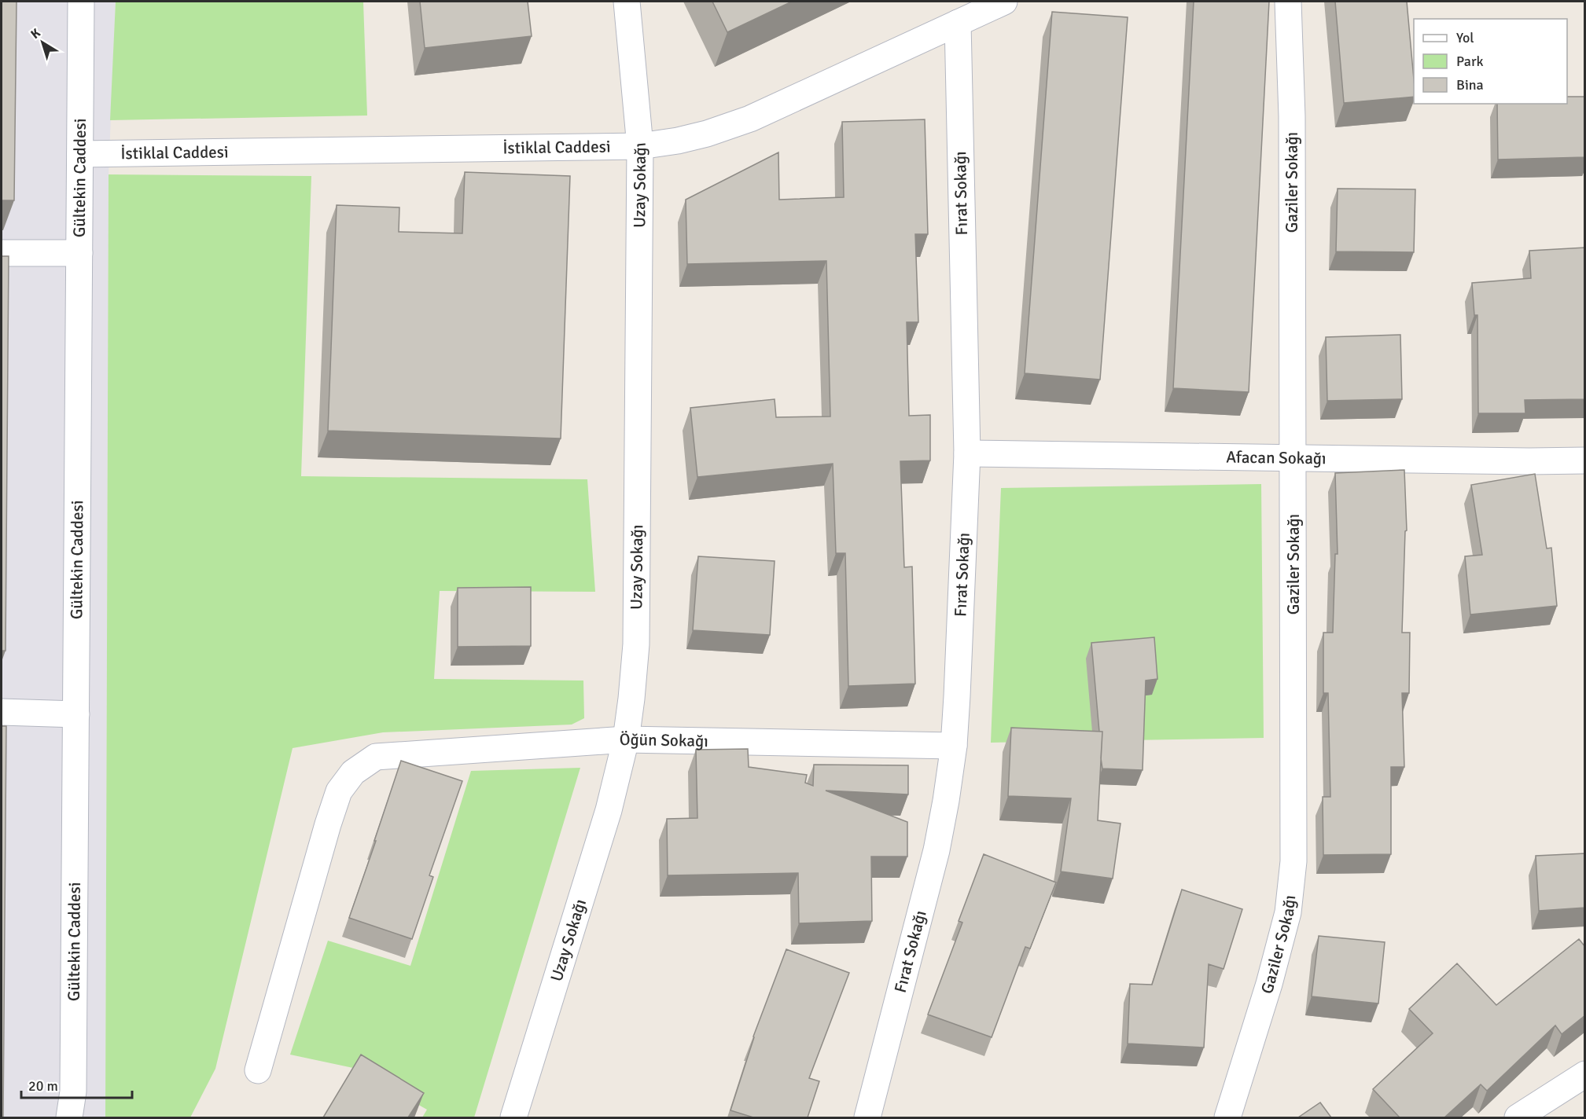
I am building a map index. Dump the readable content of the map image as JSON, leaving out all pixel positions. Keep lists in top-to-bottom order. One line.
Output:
{"streets":{"street":["İstiklal Caddesi","Gültekin Caddesi","Gaziler Sokağı","Uzay Sokağı","Fırat Sokağı","Afacan Sokağı","Öğün Sokağı"]},"crossings":[["İstiklal Caddesi","Gültekin Caddesi"],["İstiklal Caddesi","Uzay Sokağı"],["İstiklal Caddesi","Fırat Sokağı"],["Gaziler Sokağı","Afacan Sokağı"],["Uzay Sokağı","Öğün Sokağı"],["Fırat Sokağı","Afacan Sokağı"],["Fırat Sokağı","Öğün Sokağı"]],"legend":["Yol","Park","Bina"],"scale_bar":"20 m","north":"top left"}
